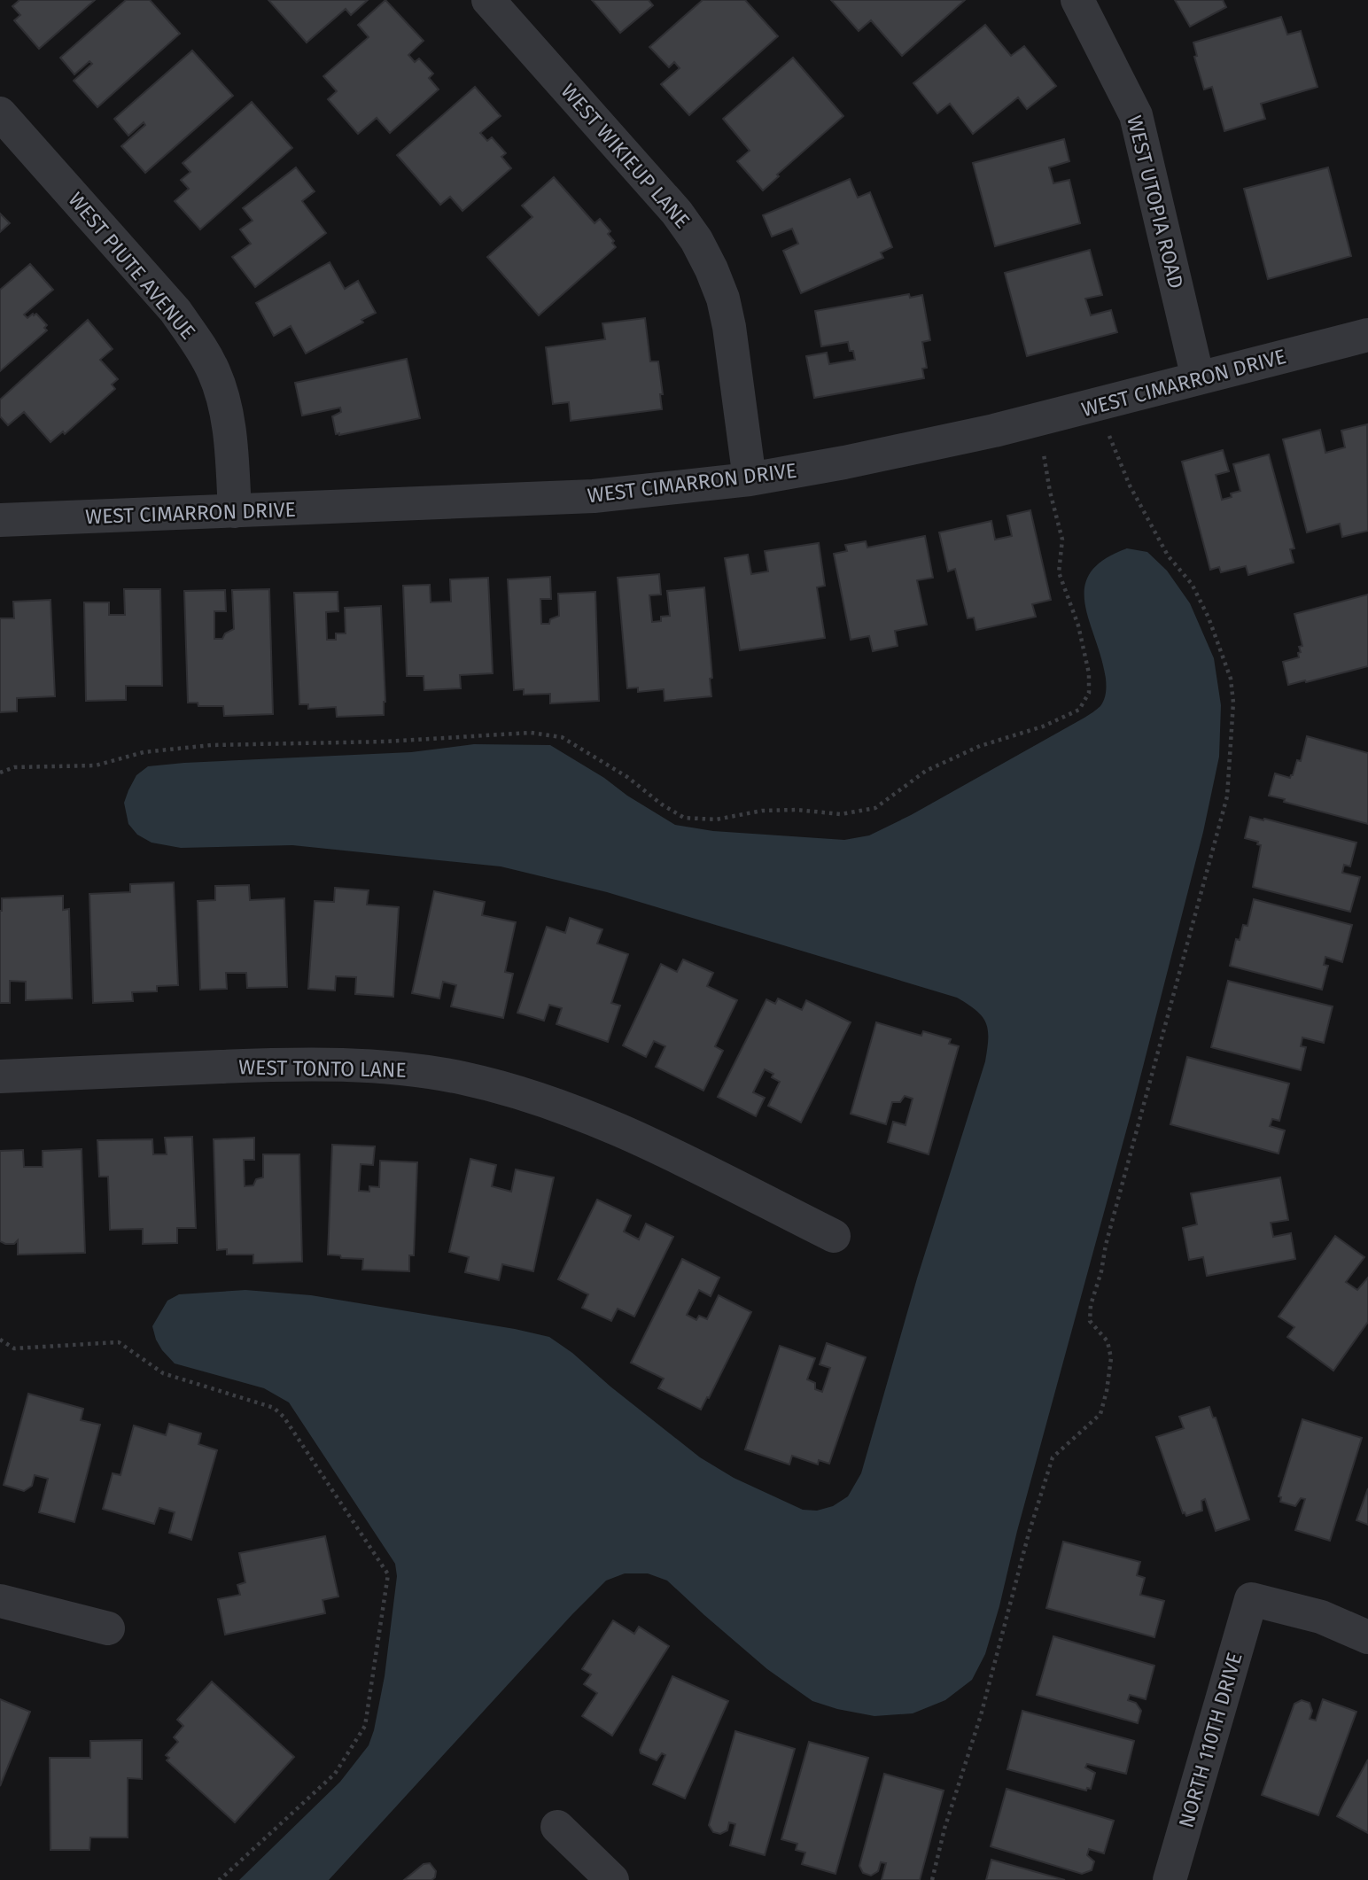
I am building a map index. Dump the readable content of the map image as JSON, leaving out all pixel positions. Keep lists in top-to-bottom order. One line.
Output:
{"streets":{"street":["WEST WIKIEUP LANE","WEST UTOPIA ROAD","WEST PIUTE AVENUE","WEST CIMARRON DRIVE","WEST TONTO LANE","NORTH 110TH DRIVE"]},"crossings":[["WEST WIKIEUP LANE","WEST CIMARRON DRIVE"],["WEST UTOPIA ROAD","WEST CIMARRON DRIVE"],["WEST PIUTE AVENUE","WEST CIMARRON DRIVE"]]}
